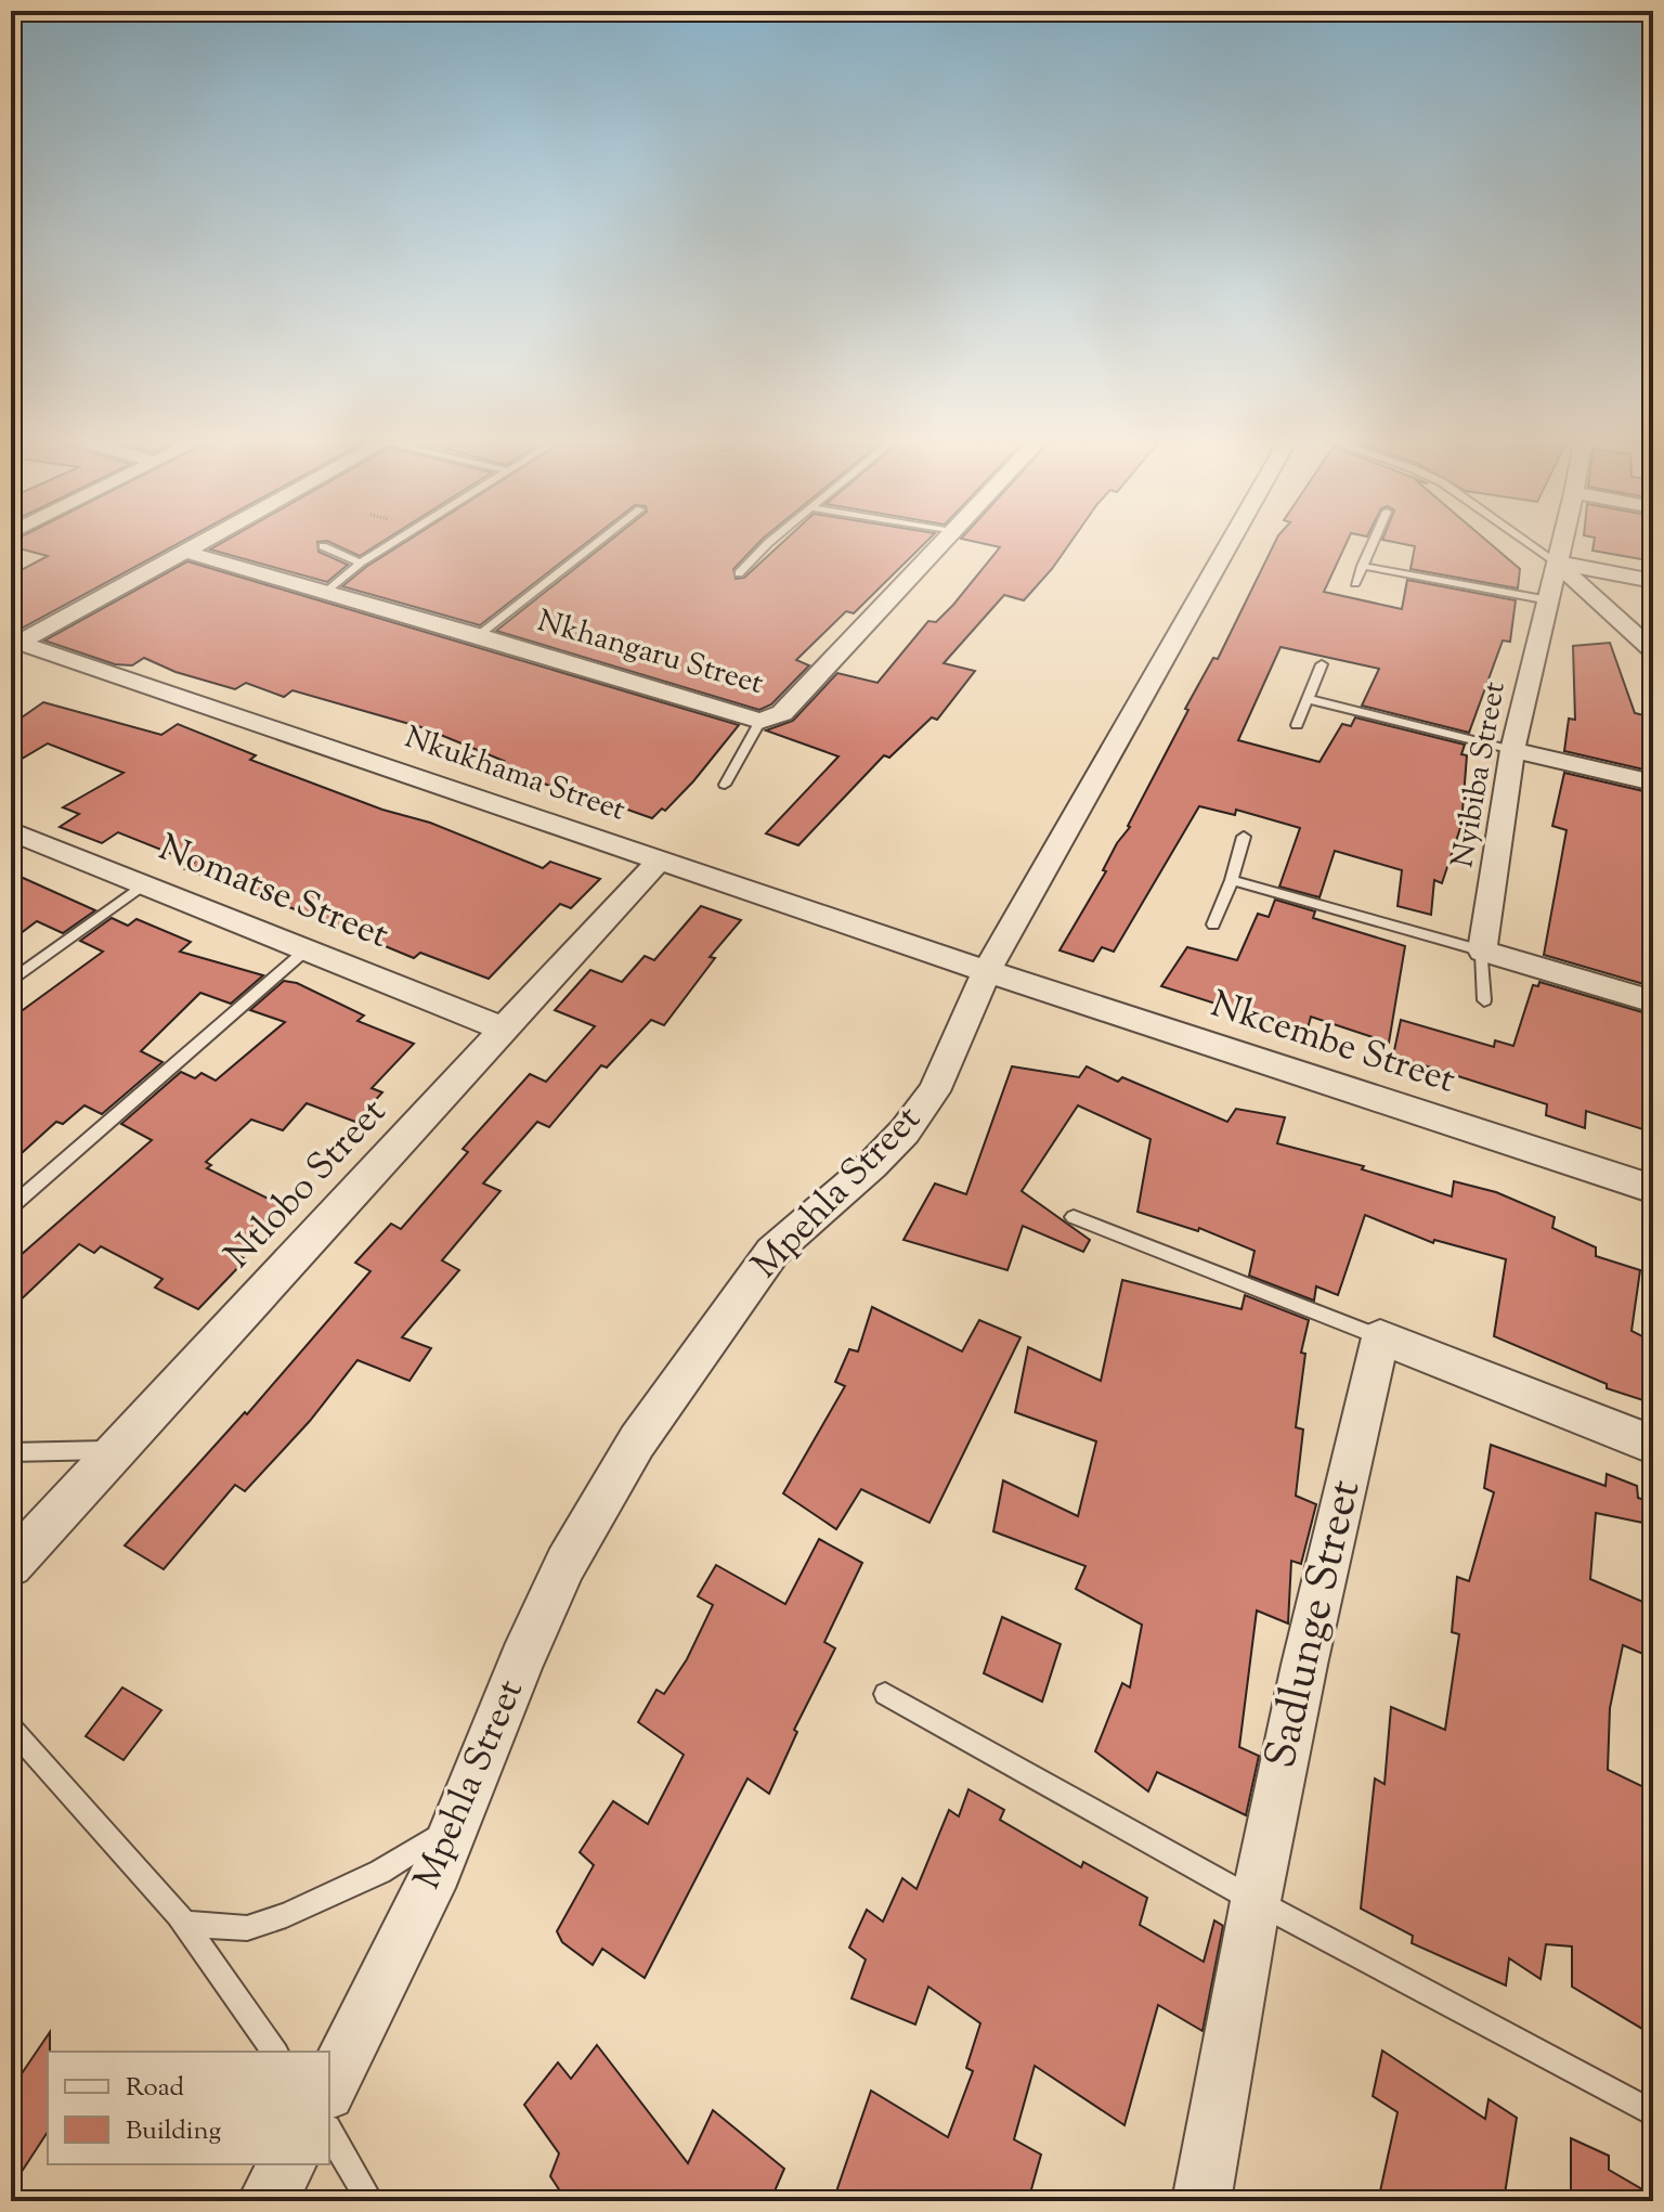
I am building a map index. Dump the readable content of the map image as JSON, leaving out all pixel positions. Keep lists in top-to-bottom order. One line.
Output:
{"streets":{"street":["Nkhangaru Street","Nkukhama Street","Nyibiba Street","Nomatse Street","Nkcembe Street","Ntlobo Street","Mpehla Street","Sadlunge Street"]},"crossings":[["Nkukhama Street","Nkcembe Street"],["Nkukhama Street","Ntlobo Street"],["Nkukhama Street","Mpehla Street"],["Nomatse Street","Ntlobo Street"],["Nkcembe Street","Mpehla Street"]],"legend":["Road","Building"]}
